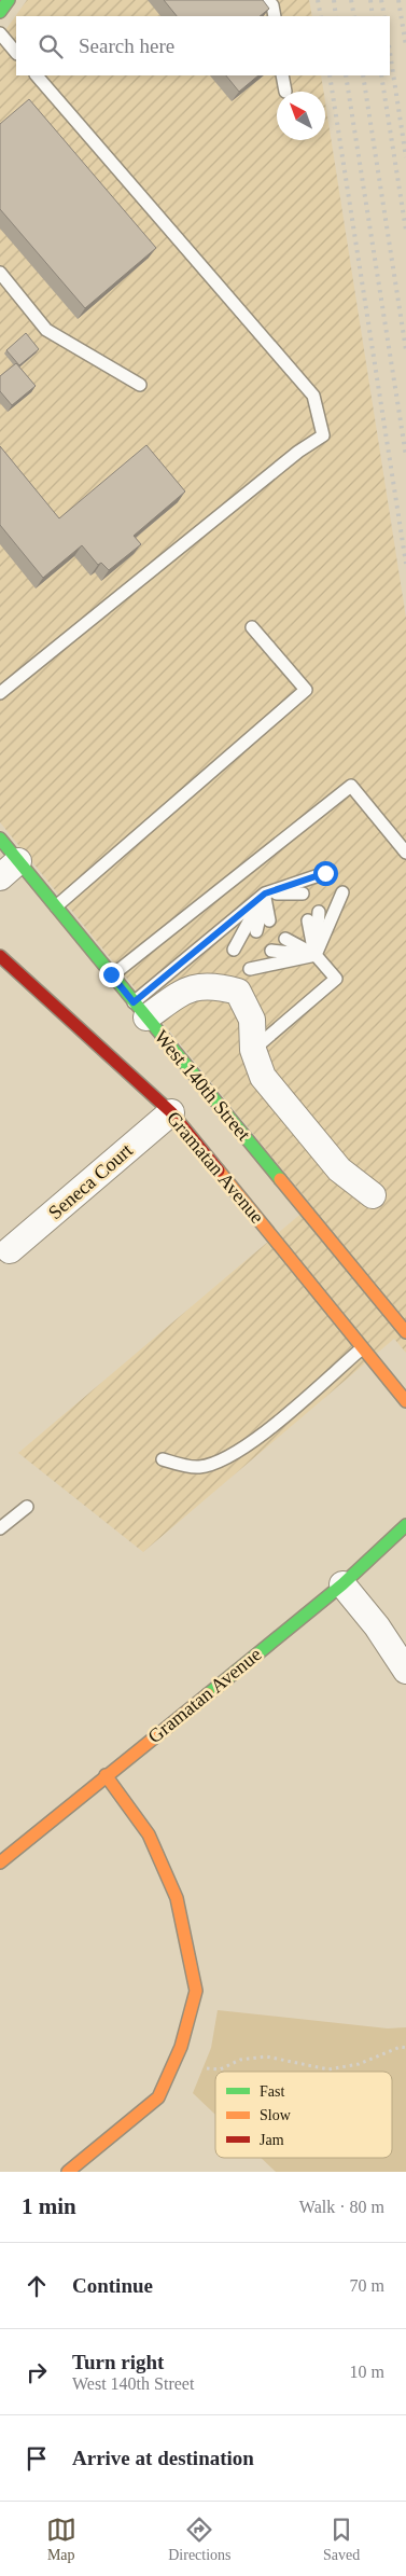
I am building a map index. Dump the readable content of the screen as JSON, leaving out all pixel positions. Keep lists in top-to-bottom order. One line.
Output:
{"streets":{"street":["West 140th Street","Gramatan Avenue","Seneca Court"]},"crossings":[["Gramatan Avenue","Seneca Court"]],"legend":["Fast","Slow","Jam"],"north":"top left","page":{"search":"Search here","heading":["1 min","Walk · 80 m"],"list":[["Continue","70 m"],["Turn right","West 140th Street","10 m"],"Arrive at destination"],"nav":["Map","Directions","Saved"]}}
